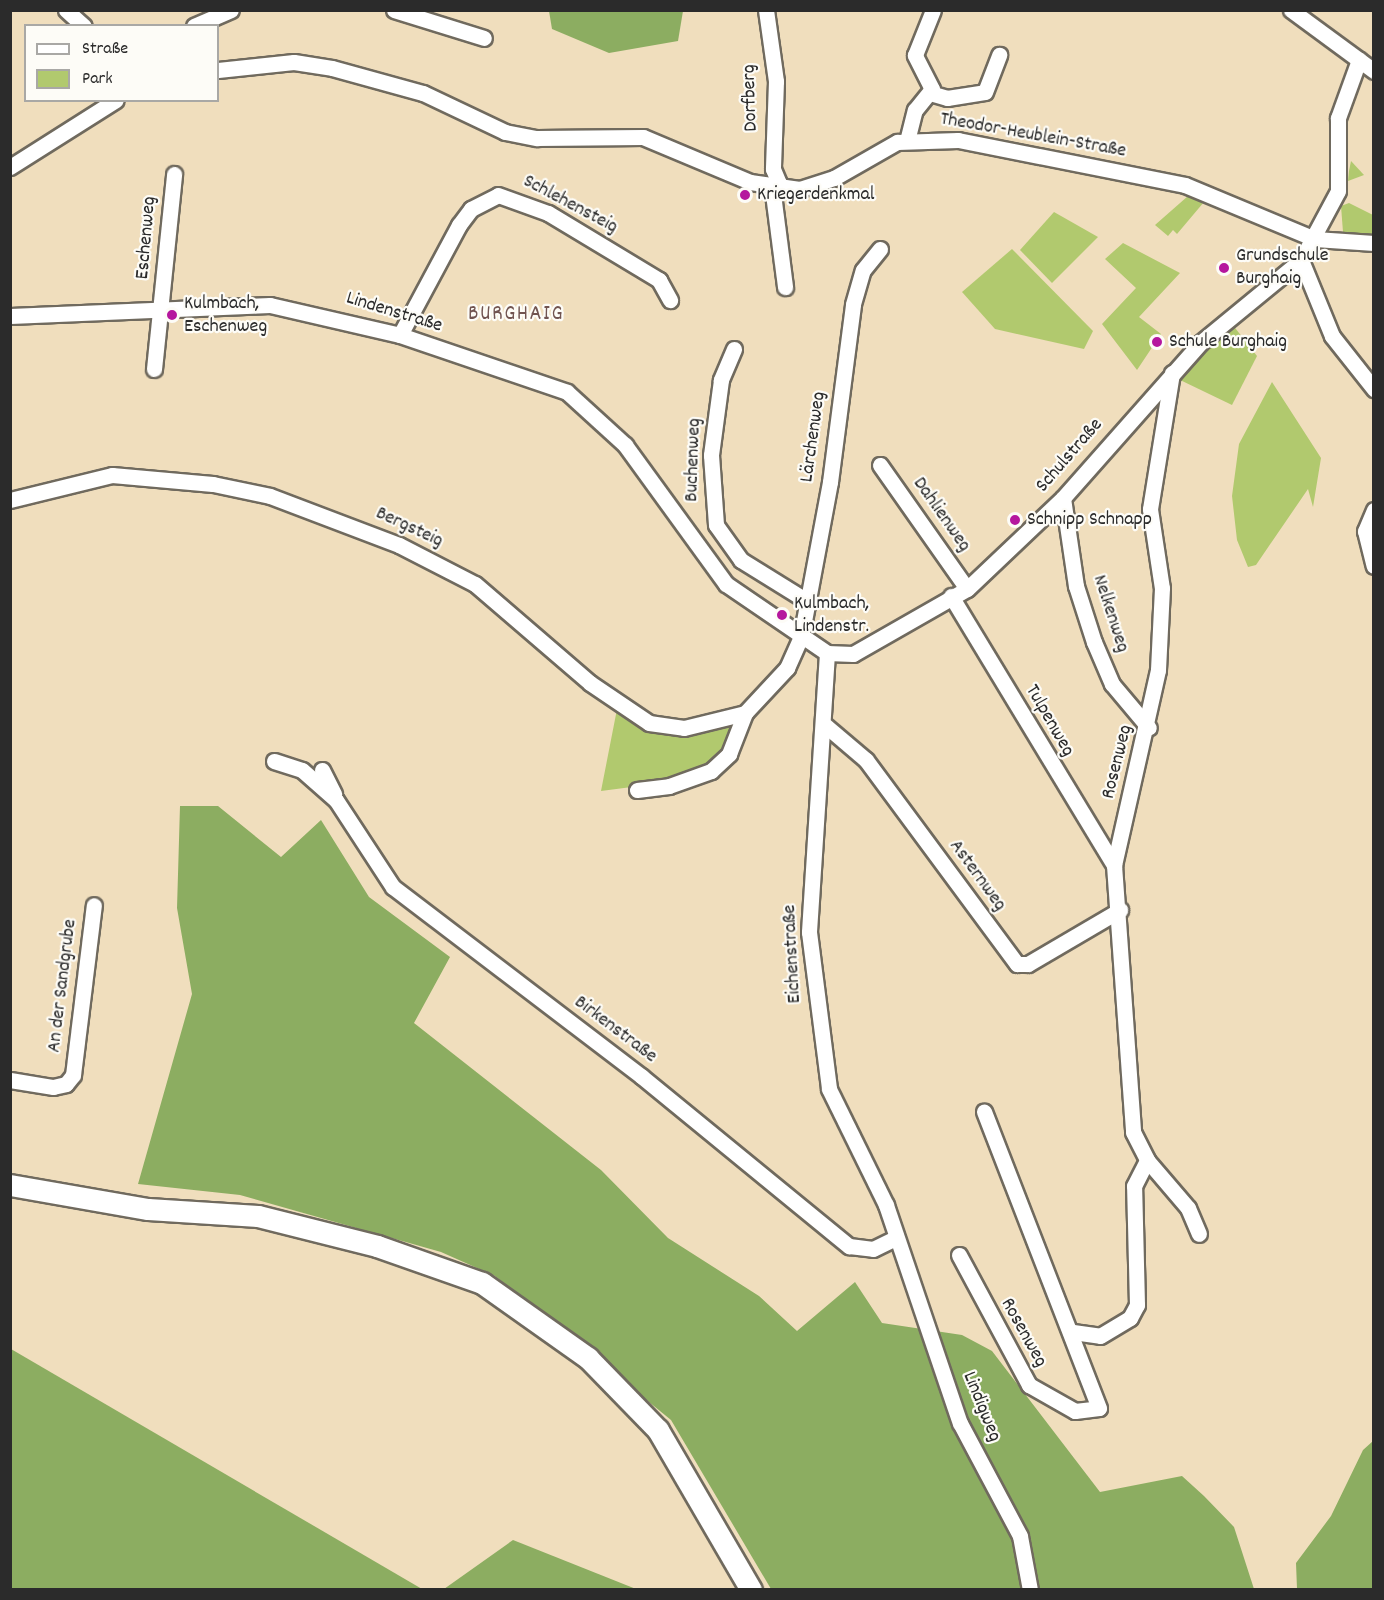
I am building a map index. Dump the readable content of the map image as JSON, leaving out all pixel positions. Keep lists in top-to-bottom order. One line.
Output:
{"streets":{"street":["Dorfberg","Theodor-Heublein-Straße","Schlehensteig","Eschenweg","Lindenstraße","Lärchenweg","Schulstraße","Buchenweg","Dahlienweg","Bergsteig","Nelkenweg","Tulpenweg","Rosenweg","Asternweg","Eichenstraße","An der Sandgrube","Birkenstraße","Lindigweg"]},"crossings":[["Dorfberg","Theodor-Heublein-Straße"],["Theodor-Heublein-Straße","Schulstraße"],["Schlehensteig","Lindenstraße"],["Eschenweg","Lindenstraße"],["Lindenstraße","Lärchenweg"],["Lindenstraße","Schulstraße"],["Lindenstraße","Eichenstraße"],["Lärchenweg","Buchenweg"],["Schulstraße","Dahlienweg"],["Schulstraße","Nelkenweg"],["Schulstraße","Tulpenweg"],["Schulstraße","Rosenweg"],["Schulstraße","Eichenstraße"],["Nelkenweg","Rosenweg"],["Tulpenweg","Rosenweg"],["Rosenweg","Asternweg"],["Asternweg","Eichenstraße"],["Eichenstraße","Birkenstraße"],["Eichenstraße","Lindigweg"],["Birkenstraße","Lindigweg"]],"districts":["BURGHAIG"],"places":["Kriegerdenkmal","Grundschule Burghaig","Kulmbach, Eschenweg","Schule Burghaig","Schnipp Schnapp","Kulmbach, Lindenstr."],"legend":["Straße","Park"]}
